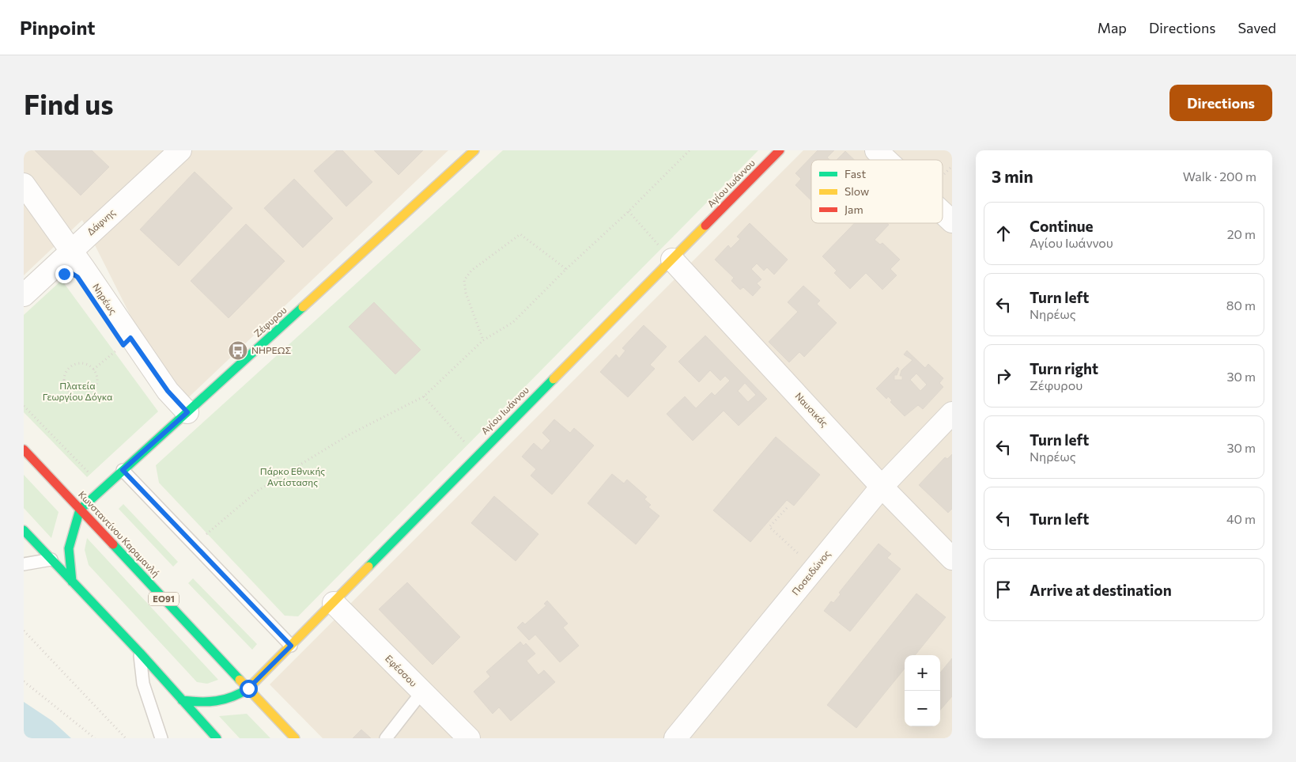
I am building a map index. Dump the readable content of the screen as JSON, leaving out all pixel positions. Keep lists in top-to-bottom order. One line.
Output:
{"streets":{"main road":["Αγίου Ιωάννου","Ζέφυρου","Κωνσταντίνου Καραμανλή","ΕΟ91"],"street":["Δάφνης","Νηρέως","Ναυσικάς","Ποσειδώνος","Εφέσσου"]},"crossings":[["Αγίου Ιωάννου","Ναυσικάς"],["Αγίου Ιωάννου","Κωνσταντίνου Καραμανλή"],["Αγίου Ιωάννου","Εφέσσου"],["Δάφνης","Νηρέως"],["Νηρέως","Ζέφυρου"],["Ζέφυρου","Κωνσταντίνου Καραμανλή"],["Ναυσικάς","Ποσειδώνος"]],"parks":["Πλατεία Γεωργίου Δόγκα","Πάρκο Εθνικής Αντίστασης"],"places":{"bus stop":["ΝΗΡΕΩΣ"]},"legend":["Fast","Slow","Jam"],"page":{"header":"Pinpoint","nav":["Map","Directions","Saved"],"buttons":"Directions","title":"Find us","heading":["3 min","Walk · 200 m"],"list":[["Continue","Αγίου Ιωάννου","20 m"],["Turn left","Νηρέως","80 m"],["Turn right","Ζέφυρου","30 m"],["Turn left","Νηρέως","30 m"],["Turn left","40 m"],"Arrive at destination"],"map_buttons":["+","−"]}}
